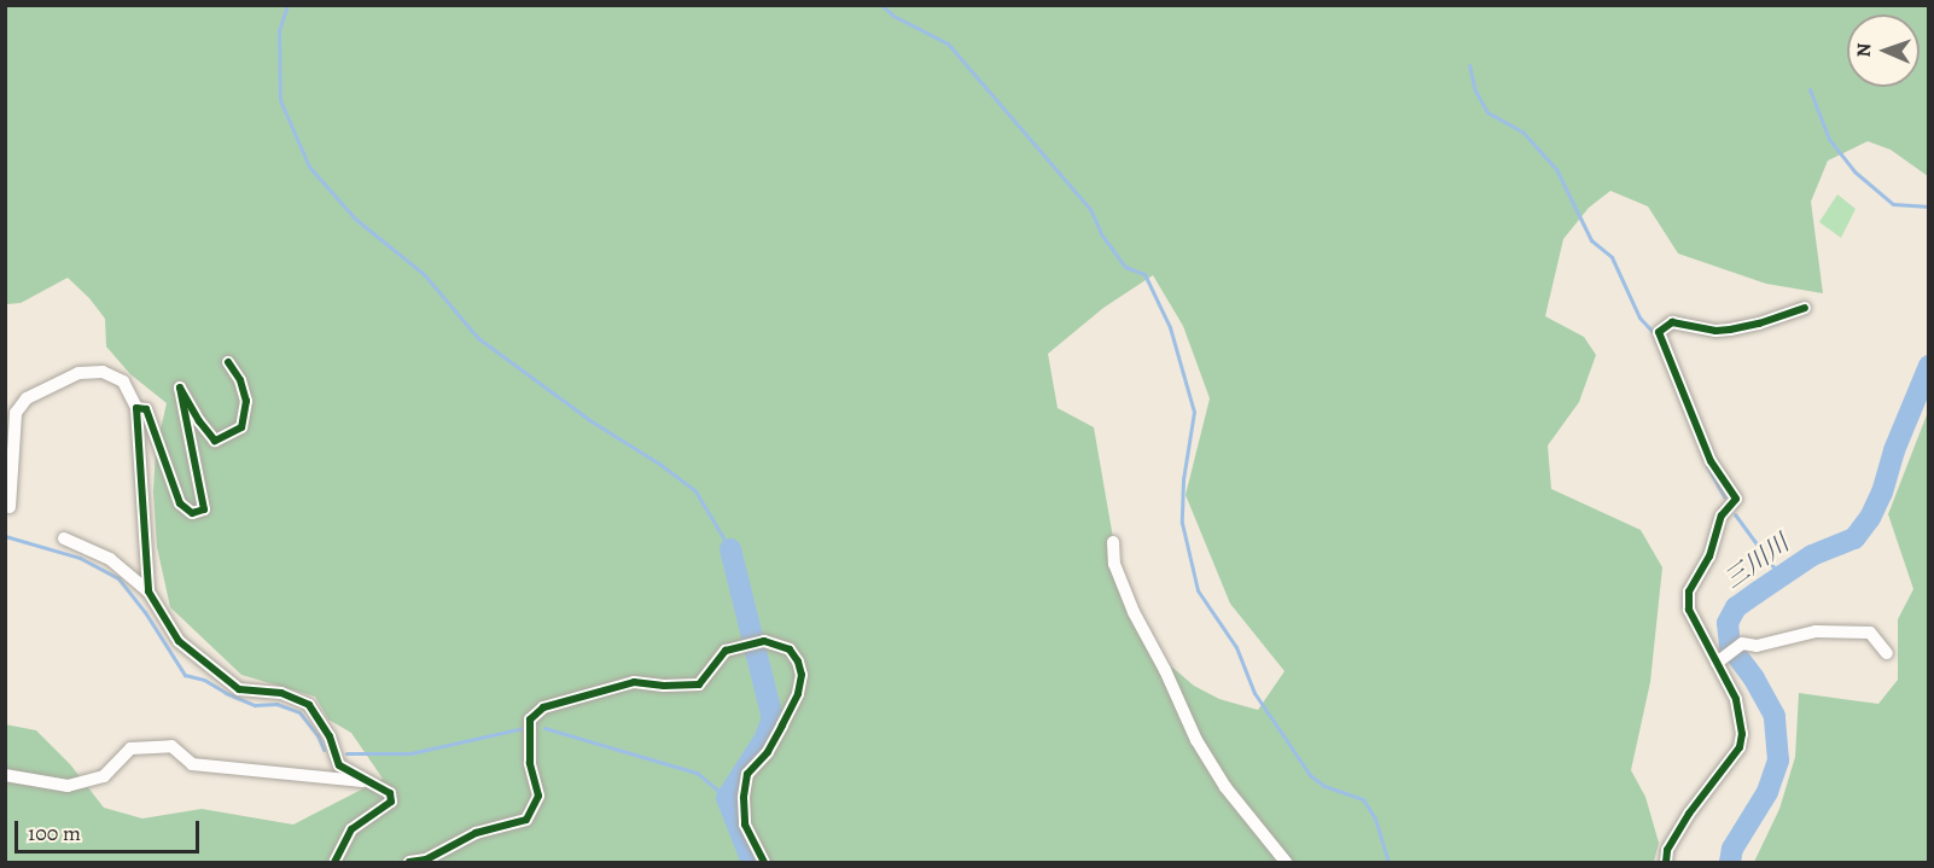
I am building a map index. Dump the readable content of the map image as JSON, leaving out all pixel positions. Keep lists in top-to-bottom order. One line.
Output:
{"water":["三川川"],"scale_bar":"100 m","north":"left"}
